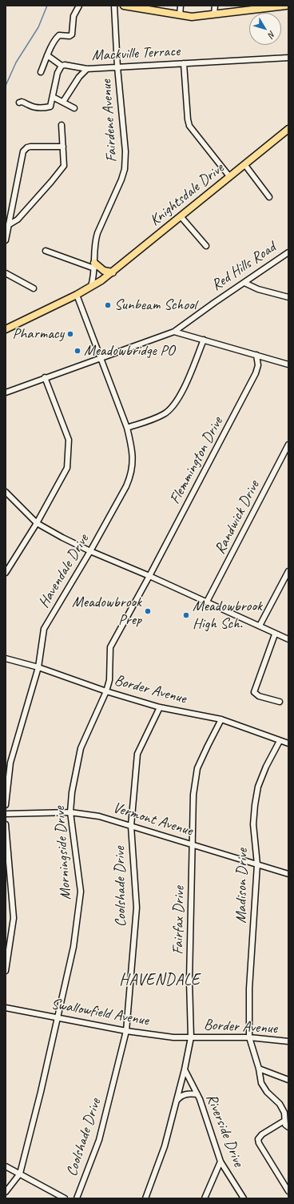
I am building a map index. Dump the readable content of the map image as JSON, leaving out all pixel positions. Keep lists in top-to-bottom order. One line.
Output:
{"streets":{"main road":["Knightsdale Drive"],"street":["Mackville Terrace","Fairdene Avenue","Red Hills Road","Flemmington Drive","Randwick Drive","Havendale Drive","Border Avenue","Vermont Avenue","Morningside Drive","Madison Drive","Coolshade Drive","Fairfax Drive","Swallowfield Avenue","Riverside Drive"]},"crossings":[["Mackville Terrace","Fairdene Avenue"],["Fairdene Avenue","Knightsdale Drive"],["Red Hills Road","Havendale Drive"],["Flemmington Drive","Morningside Drive"],["Havendale Drive","Border Avenue"],["Border Avenue","Morningside Drive"],["Border Avenue","Madison Drive"],["Border Avenue","Coolshade Drive"],["Border Avenue","Fairfax Drive"],["Border Avenue","Swallowfield Avenue"],["Vermont Avenue","Morningside Drive"],["Vermont Avenue","Madison Drive"],["Vermont Avenue","Coolshade Drive"],["Vermont Avenue","Fairfax Drive"],["Morningside Drive","Swallowfield Avenue"],["Coolshade Drive","Swallowfield Avenue"],["Fairfax Drive","Swallowfield Avenue"],["Fairfax Drive","Riverside Drive"]],"districts":["HAVENDALE"],"places":["Sunbeam School","Pharmacy","Meadowbridge PO","Meadowbrook Prep","Meadowbrook High Sch."],"north":"bottom right"}
